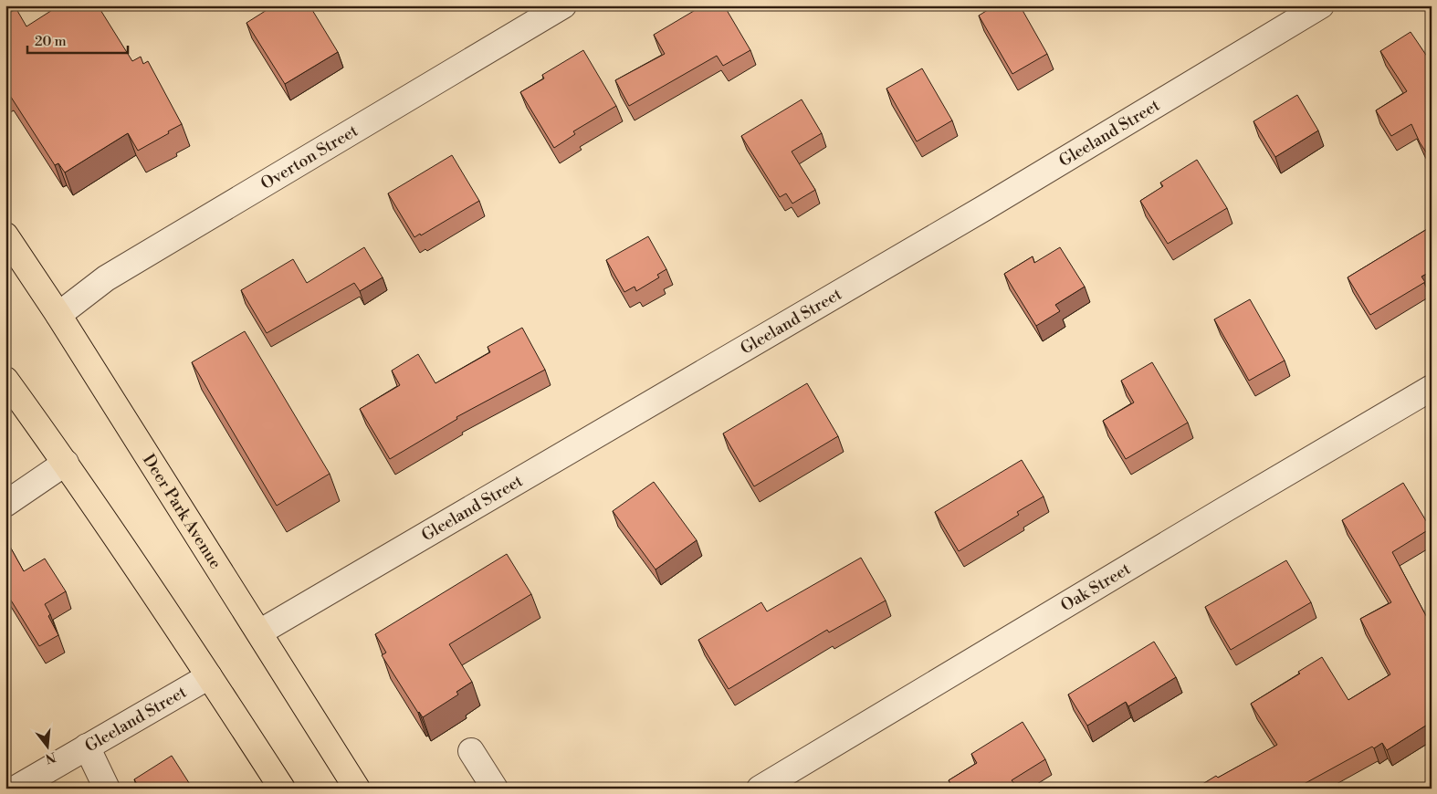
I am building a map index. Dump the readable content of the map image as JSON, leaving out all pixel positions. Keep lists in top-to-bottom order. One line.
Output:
{"streets":{"main road":["Deer Park Avenue"],"street":["Gleeland Street","Overton Street","Oak Street"]},"crossings":[["Gleeland Street","Deer Park Avenue"],["Overton Street","Deer Park Avenue"]],"scale_bar":"20 m","north":"bottom"}
